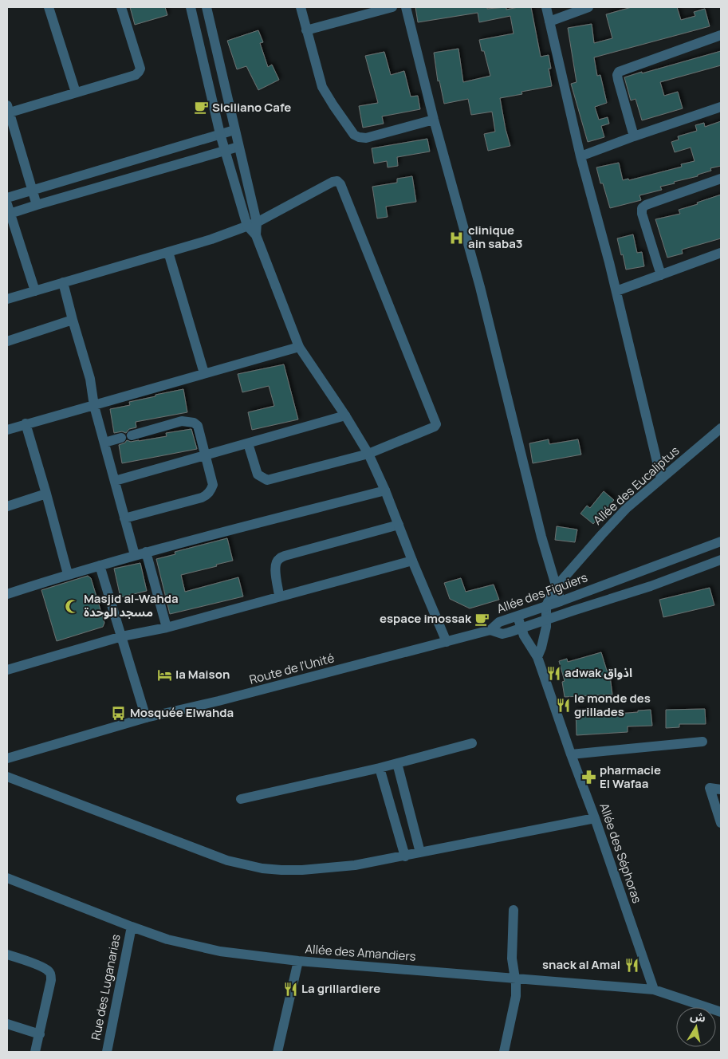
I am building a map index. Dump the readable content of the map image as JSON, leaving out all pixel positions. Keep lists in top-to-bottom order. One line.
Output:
{"streets":{"street":["Allée des Eucaliptus","Allée des Figuiers","Route de l'Unité","Allée des Séphoras","Allée des Amandiers","Rue des Luganarias"]},"crossings":[["Allée des Eucaliptus","Allée des Figuiers"],["Allée des Figuiers","Route de l'Unité"],["Allée des Figuiers","Allée des Séphoras"],["Allée des Séphoras","Allée des Amandiers"],["Allée des Amandiers","Rue des Luganarias"]],"places":{"cafe":["Siciliano Cafe","espace imossak"],"hospital":["clinique ain saba3"],"mosque":["Masjid al-Wahda مسجد الوحدة"],"restaurant":["adwak اذواق","le monde des grillades","snack al Amal","La grillardiere"],"hotel":["la Maison"],"bus stop":["Mosquée Elwahda"],"pharmacy":["pharmacie El Wafaa"]},"north":"top"}
